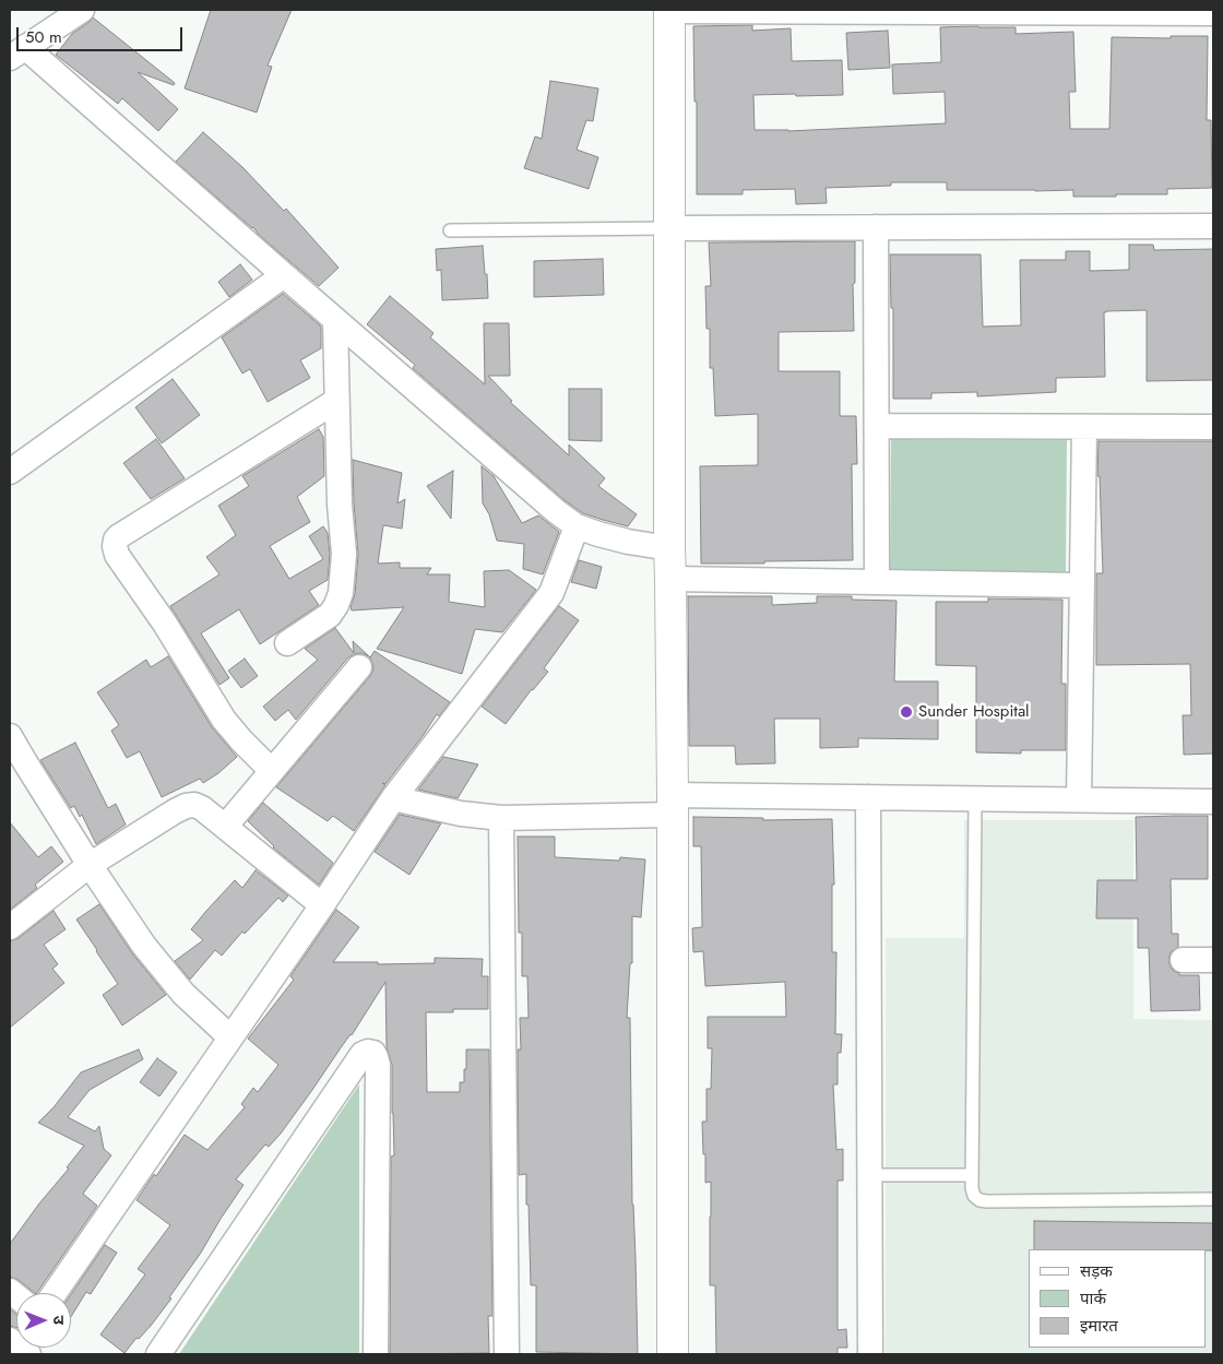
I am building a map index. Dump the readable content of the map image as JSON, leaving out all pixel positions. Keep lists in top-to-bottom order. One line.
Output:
{"places":["Sunder Hospital"],"legend":["सड़क","पार्क","इमारत"],"scale_bar":"50 m","north":"right"}
